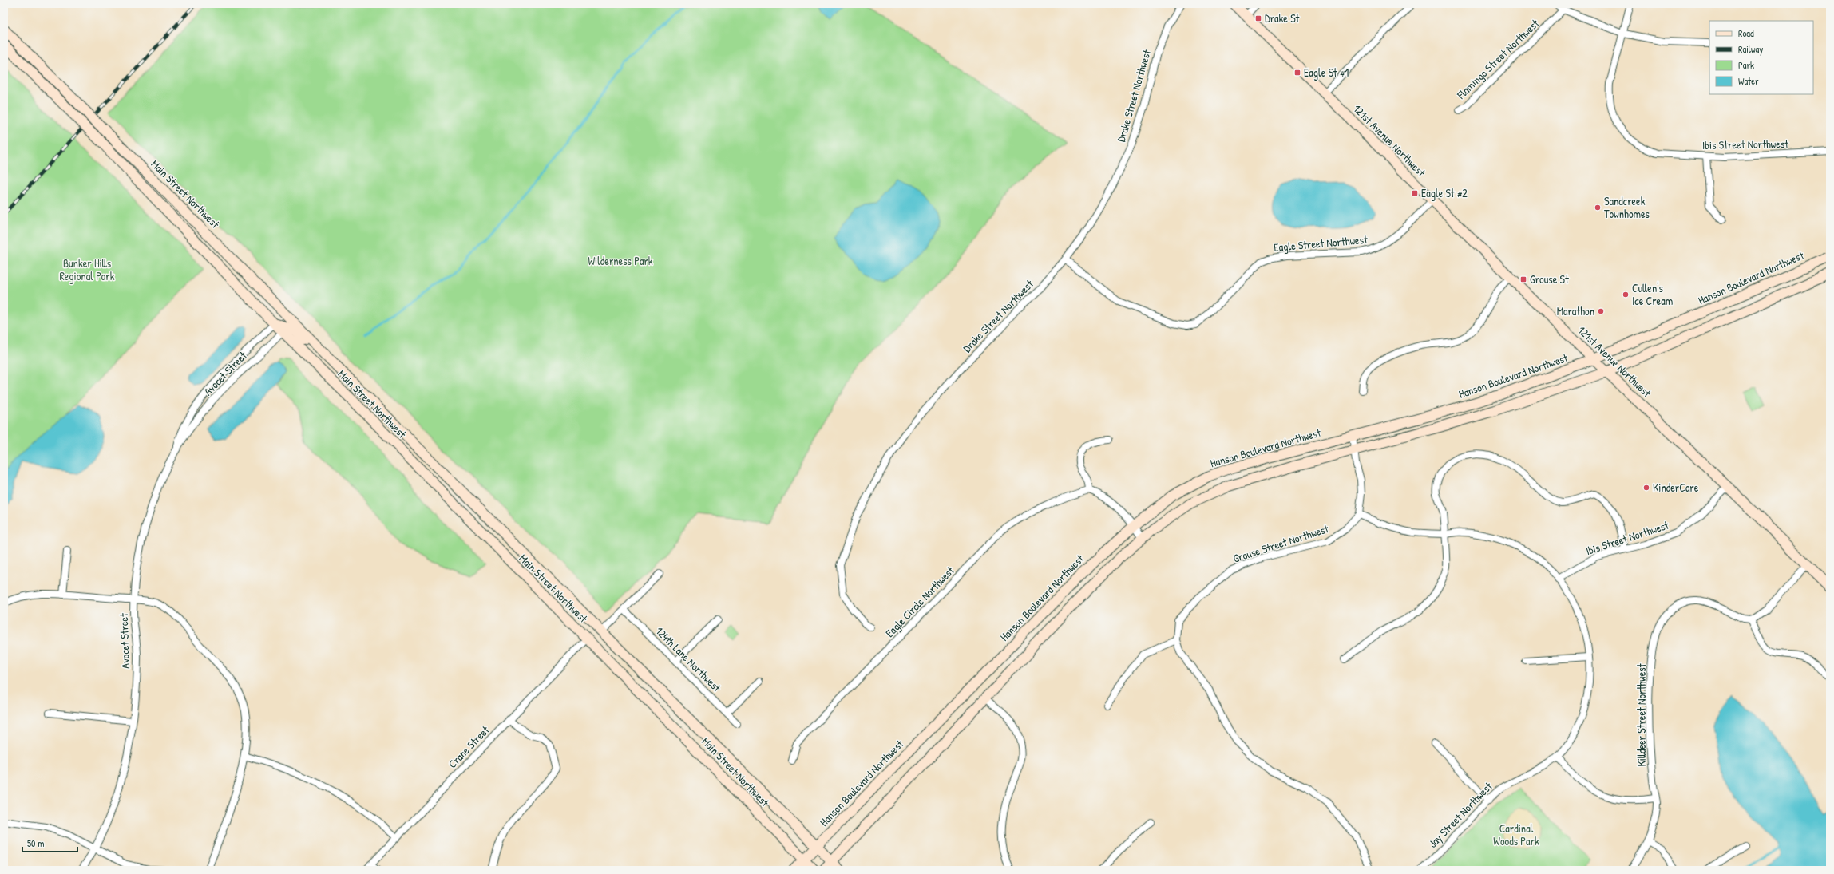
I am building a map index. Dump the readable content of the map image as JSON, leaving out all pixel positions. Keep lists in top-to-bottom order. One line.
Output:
{"streets":{"main road":["121st Avenue Northwest","Main Street Northwest","Hanson Boulevard Northwest"],"street":["Flamingo Street Northwest","Drake Street Northwest","Ibis Street Northwest","Eagle Street Northwest","Avocet Street","Grouse Street Northwest","Eagle Circle Northwest","124th Lane Northwest","Killdeer Street Northwest","Crane Street","Jay Street Northwest"]},"crossings":[["Drake Street Northwest","Eagle Street Northwest"],["121st Avenue Northwest","Ibis Street Northwest"],["121st Avenue Northwest","Eagle Street Northwest"],["121st Avenue Northwest","Hanson Boulevard Northwest"],["Ibis Street Northwest","Jay Street Northwest"],["Main Street Northwest","Hanson Boulevard Northwest"],["Main Street Northwest","Avocet Street"],["Main Street Northwest","Crane Street"],["Grouse Street Northwest","Jay Street Northwest"]],"parks":["Wilderness Park","Bunker Hills Regional Park","Cardinal Woods Park"],"places":{"transit":["Drake St","Eagle St #1","Eagle St #2","Grouse St"],"other":["Sandcreek Townhomes","Cullen's Ice Cream","Marathon","KinderCare"]},"legend":["Road","Railway","Park","Water"],"scale_bar":"50 m"}
